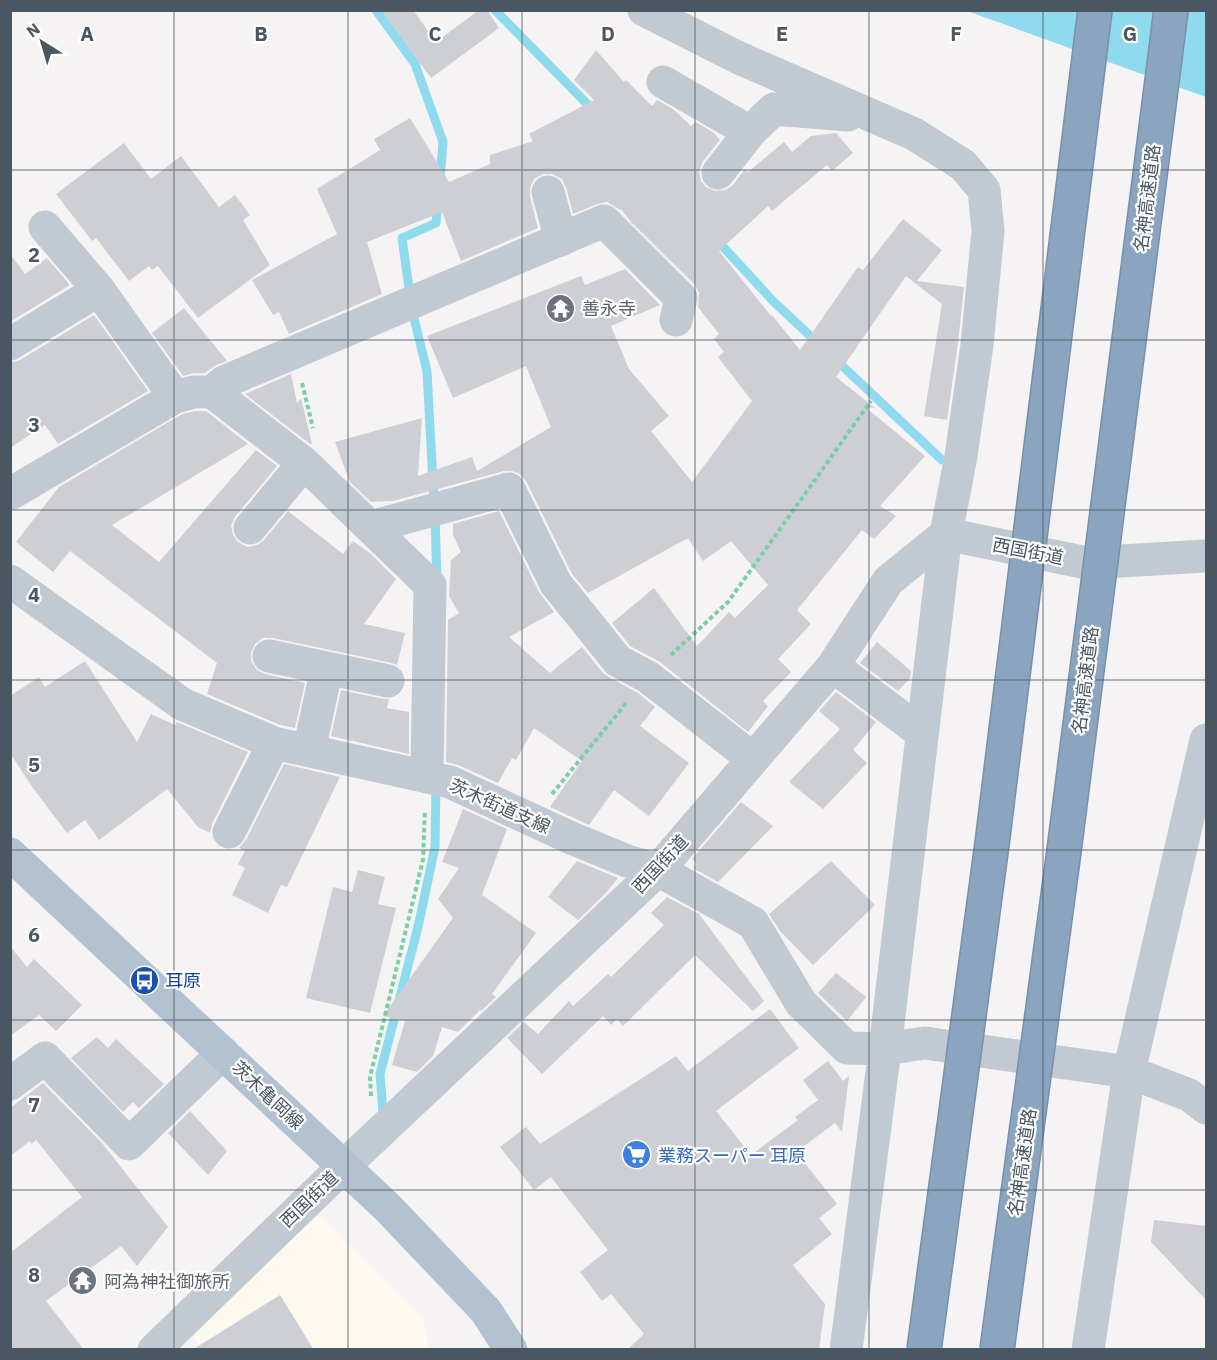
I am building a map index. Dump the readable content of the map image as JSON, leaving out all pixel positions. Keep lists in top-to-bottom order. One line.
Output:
{"streets":{"highway":["名神高速道路"],"main road":["茨木亀岡線"],"street":["西国街道","茨木街道支線"]},"crossings":[["西国街道","茨木街道支線"],["西国街道","茨木亀岡線"]],"places":{"temple":["善永寺","阿為神社御旅所"],"bus stop":["耳原"],"supermarket":["業務スーパー 耳原"]},"north":"top left","grid":{"columns":["A","B","C","D","E","F","G"],"rows":["2","3","4","5","6","7","8"]}}
